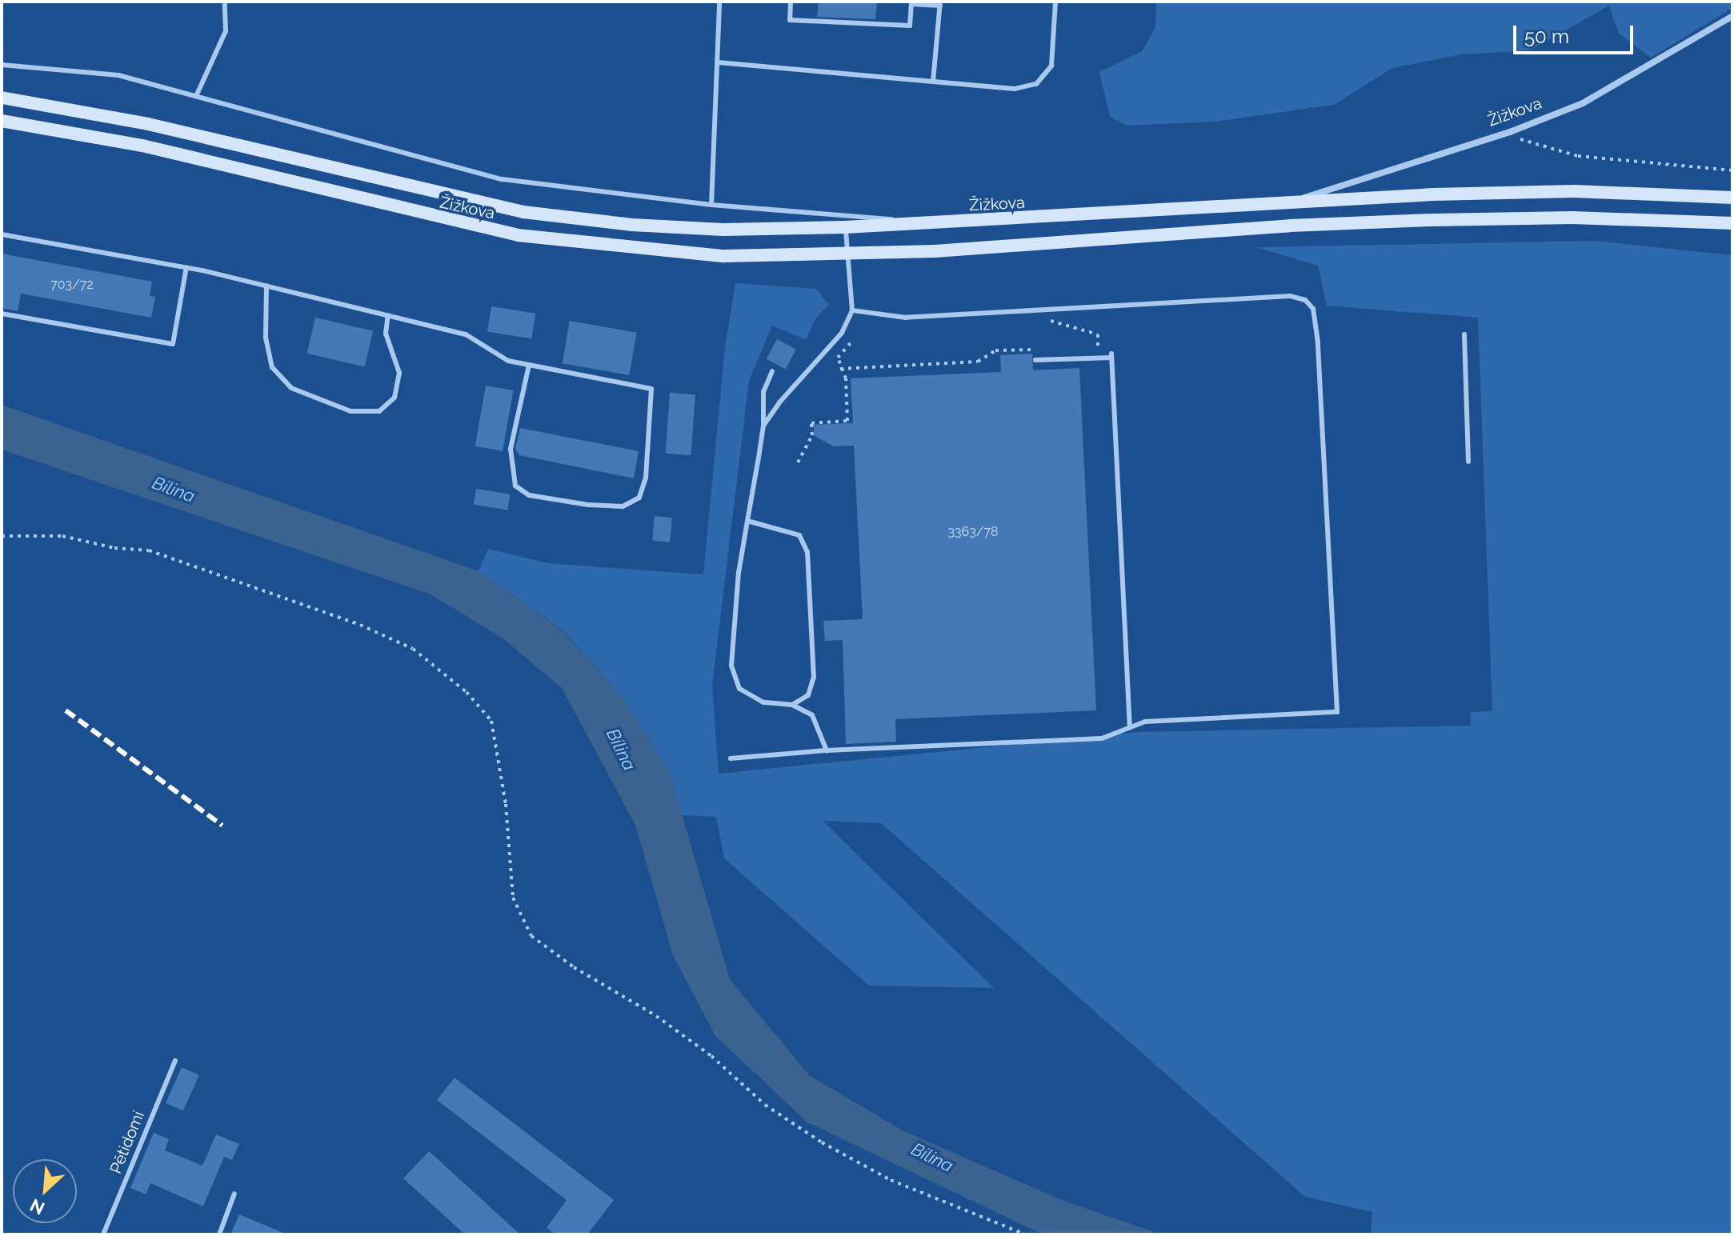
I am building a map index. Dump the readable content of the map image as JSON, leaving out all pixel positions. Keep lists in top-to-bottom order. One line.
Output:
{"streets":{"main road":["Žižkova"],"lane":["Pětidomí"]},"water":["Bílina"],"house_numbers":["703/72","3363/78"],"scale_bar":"50 m","north":"bottom left"}
